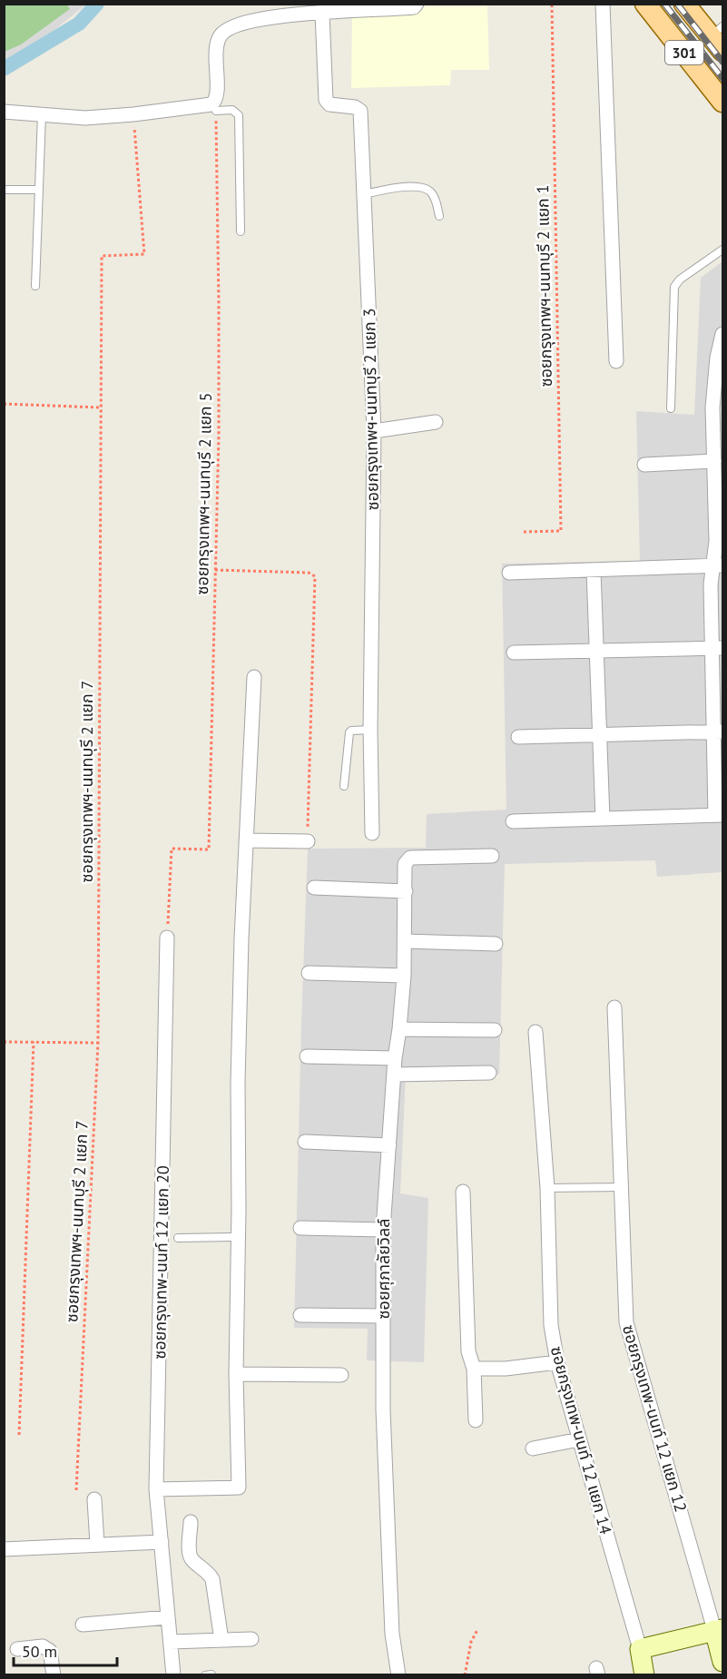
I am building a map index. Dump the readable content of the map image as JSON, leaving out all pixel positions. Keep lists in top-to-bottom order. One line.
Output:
{"streets":{"main road":["301"],"street":["ซอยกรุงเทพฯ-นนทบุรี 2 แยก 3","ซอยกรุงเทพ-นนท์ 12 แยก 20","ซอยศุภาลัยวิลล์","ซอยกรุงเทพ-นนท์ 12 แยก 12","ซอยกรุงเทพ-นนท์ 12 แยก 14"],"path":["ซอยกรุงเทพฯ-นนทบุรี 2 แยก 1","ซอยกรุงเทพฯ-นนทบุรี 2 แยก 5","ซอยกรุงเทพฯ-นนทบุรี 2 แยก 7"]},"crossings":[["ซอยกรุงเทพฯ-นนทบุรี 2 แยก 5","ซอยกรุงเทพ-นนท์ 12 แยก 20"]],"scale_bar":"50 m"}
